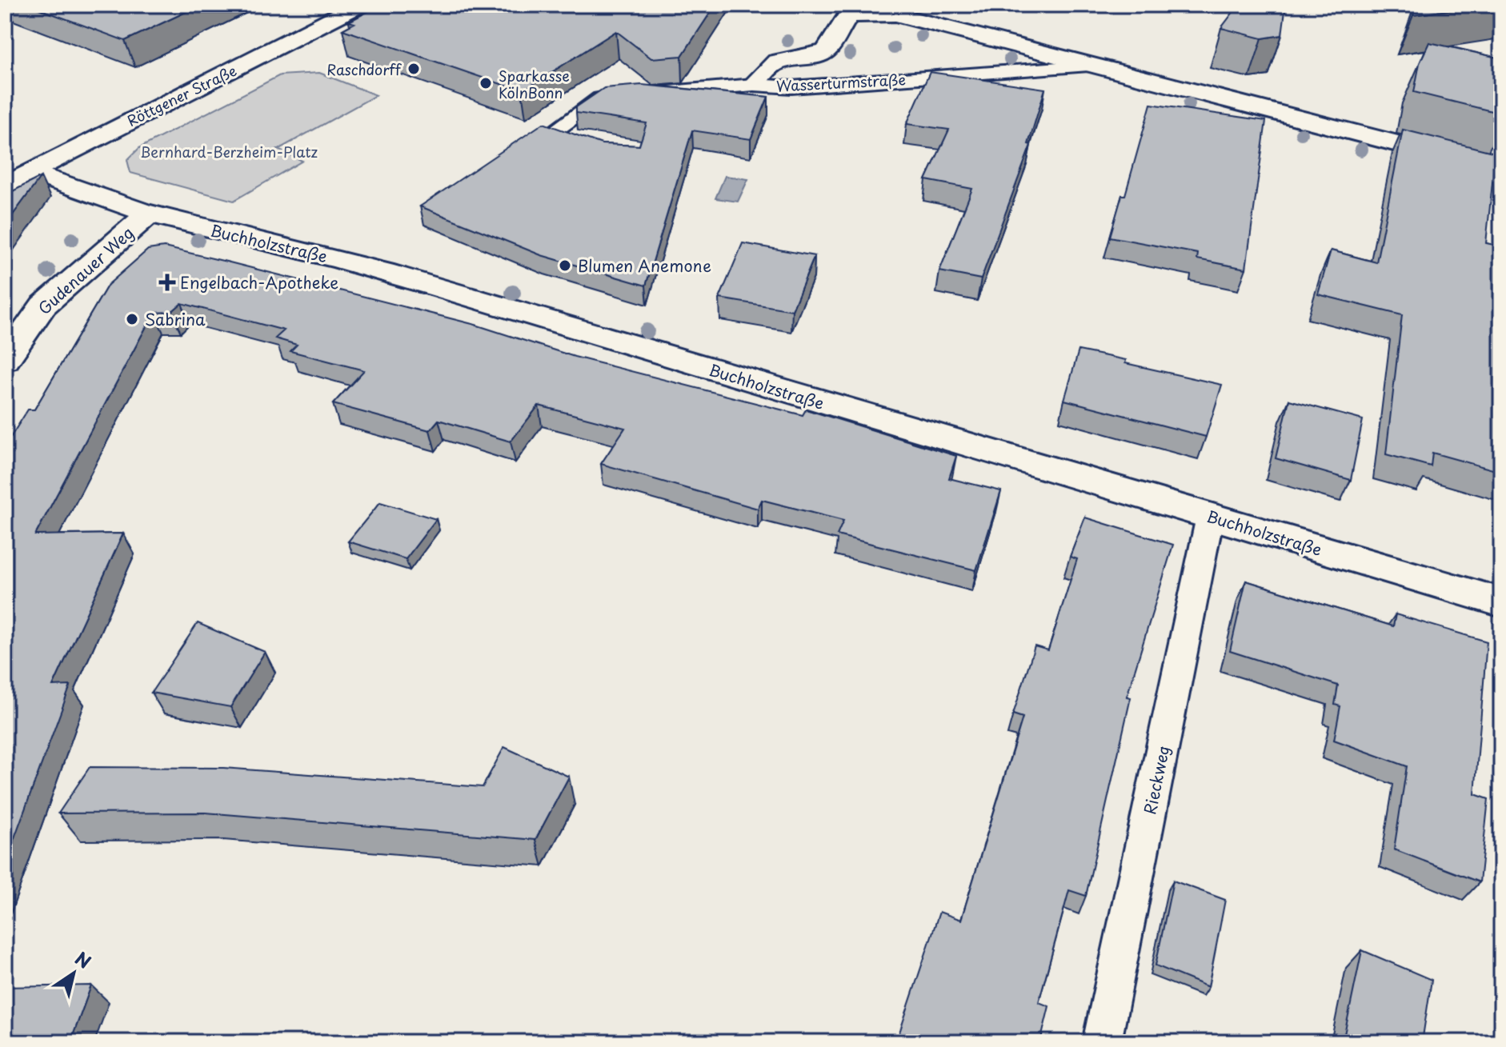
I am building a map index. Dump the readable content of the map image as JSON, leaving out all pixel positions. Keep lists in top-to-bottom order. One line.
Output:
{"streets":{"street":["Wasserturmstraße","Röttgener Straße","Buchholzstraße","Gudenauer Weg"],"lane":["Rieckweg"]},"crossings":[["Röttgener Straße","Buchholzstraße"],["Buchholzstraße","Gudenauer Weg"],["Buchholzstraße","Rieckweg"]],"parks":["Bernhard-Berzheim-Platz"],"places":{"other":["Raschdorff","Sparkasse KölnBonn","Blumen Anemone","Sabrina"],"health":["Engelbach-Apotheke"]},"north":"top right"}
